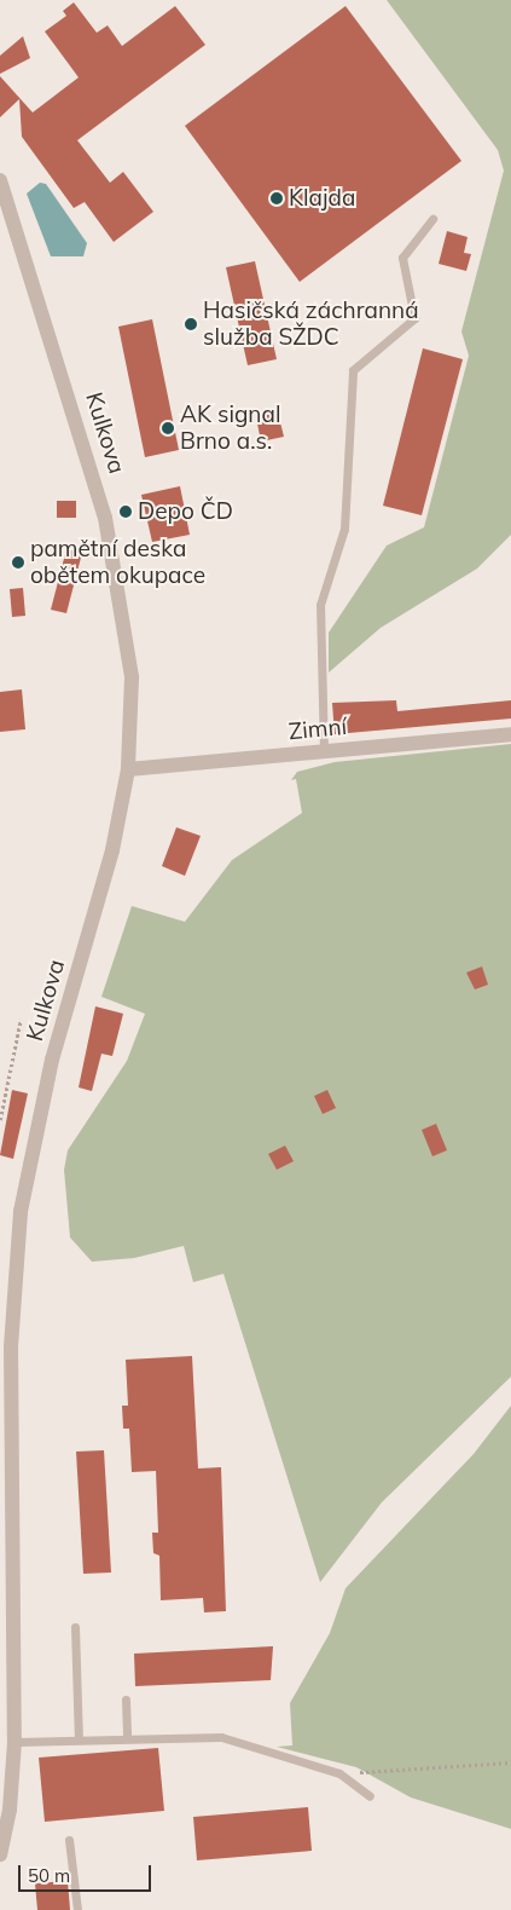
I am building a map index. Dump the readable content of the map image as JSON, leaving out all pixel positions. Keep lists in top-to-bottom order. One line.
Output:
{"streets":{"street":["Kulkova","Zimní"]},"crossings":[["Kulkova","Zimní"]],"places":["Klajda","Hasičská záchranná služba SŽDC","AK signal Brno a.s.","Depo ČD","pamětní deska obětem okupace"],"scale_bar":"50 m"}
